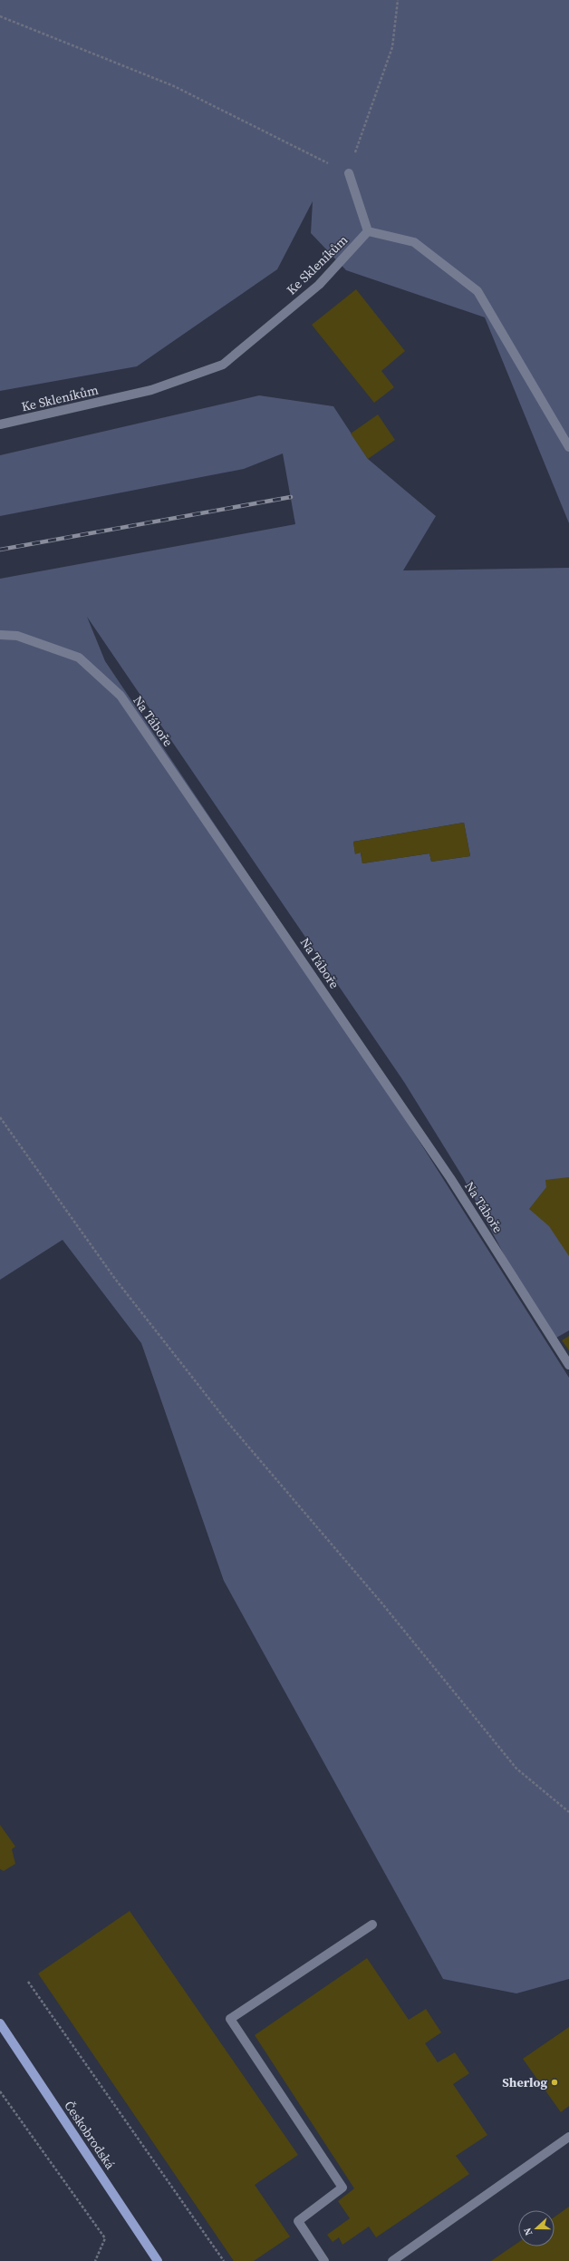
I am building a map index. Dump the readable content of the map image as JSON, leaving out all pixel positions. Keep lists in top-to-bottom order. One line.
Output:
{"streets":{"main road":["Českobrodská"],"street":["Ke Skleníkům","Na Táboře"]},"places":["Sherlog"],"north":"left"}
